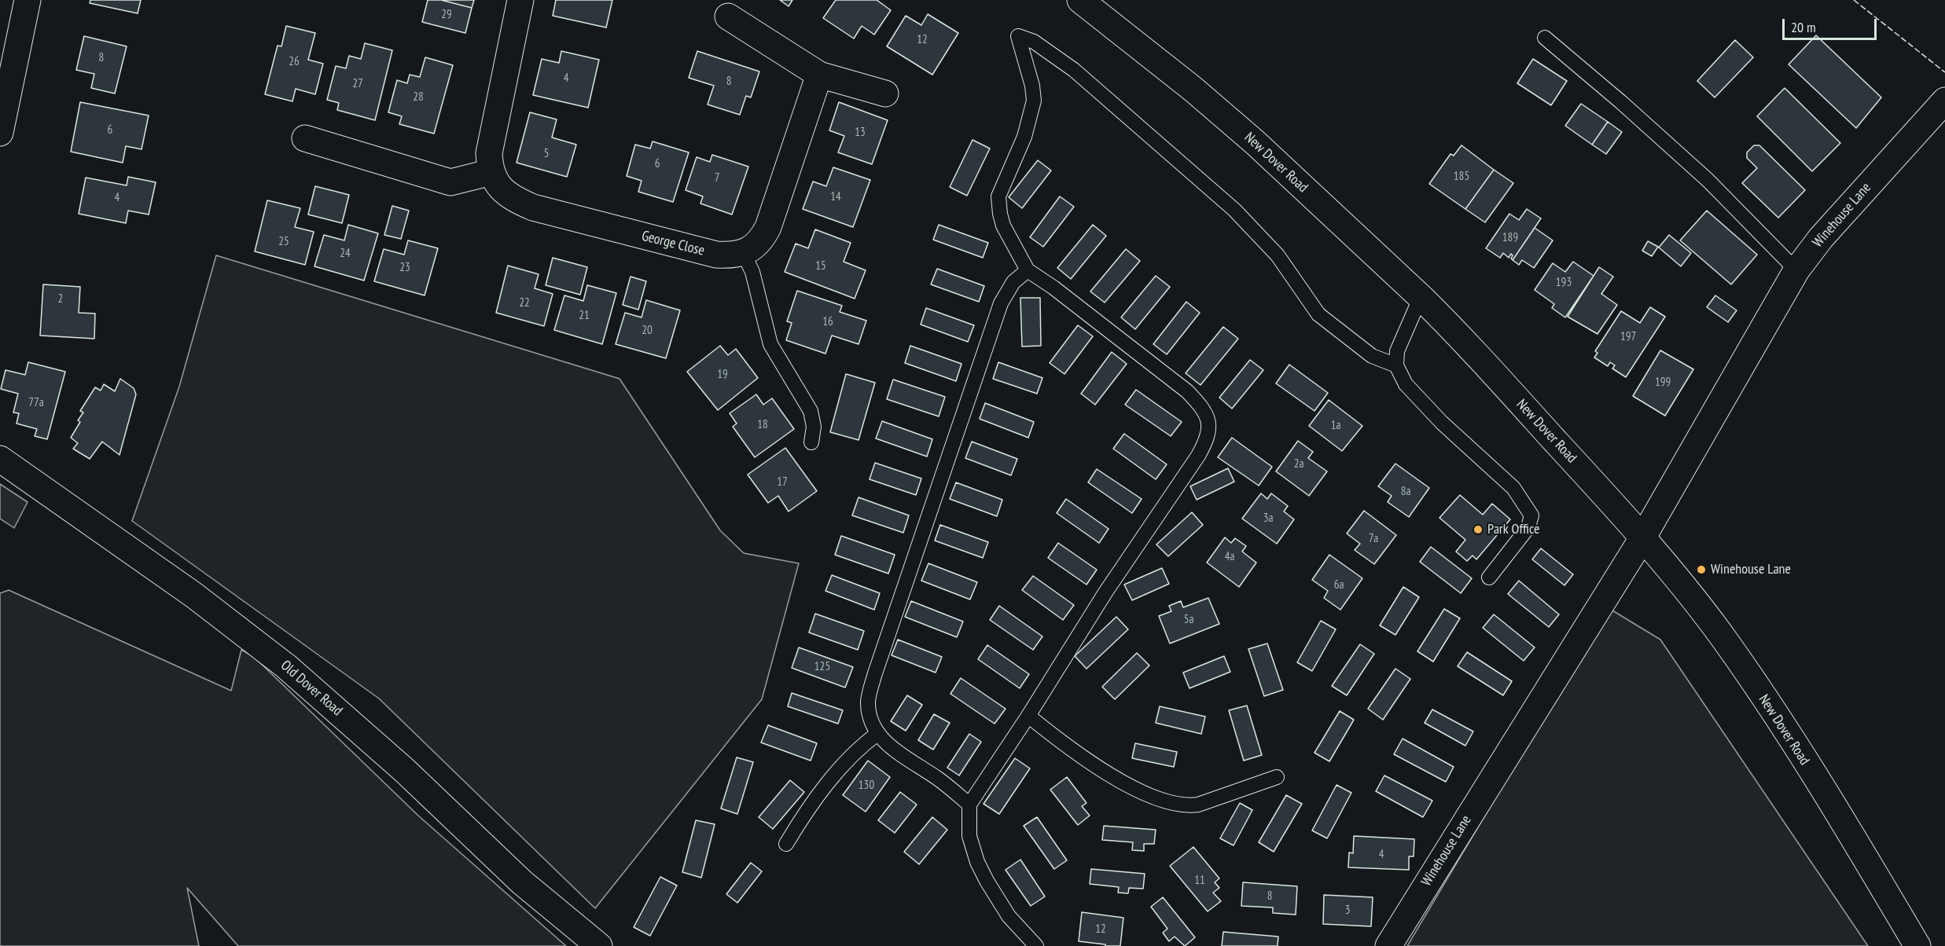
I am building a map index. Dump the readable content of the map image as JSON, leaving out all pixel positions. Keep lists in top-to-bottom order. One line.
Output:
{"streets":{"street":["New Dover Road","Winehouse Lane","George Close","Old Dover Road"]},"crossings":[["New Dover Road","Winehouse Lane"]],"places":["Park Office","Winehouse Lane"],"house_numbers":["29","12","8","26","4","8","27","28","6","13","5","6","185","7","14","4","189","25","24","15","23","193","2","22","21","16","20","197","19","199","77a","18","1a","2a","17","8a","3a","7a","4a","6a","5a","125","130","4","11","8","3","12"],"scale_bar":"20 m"}
